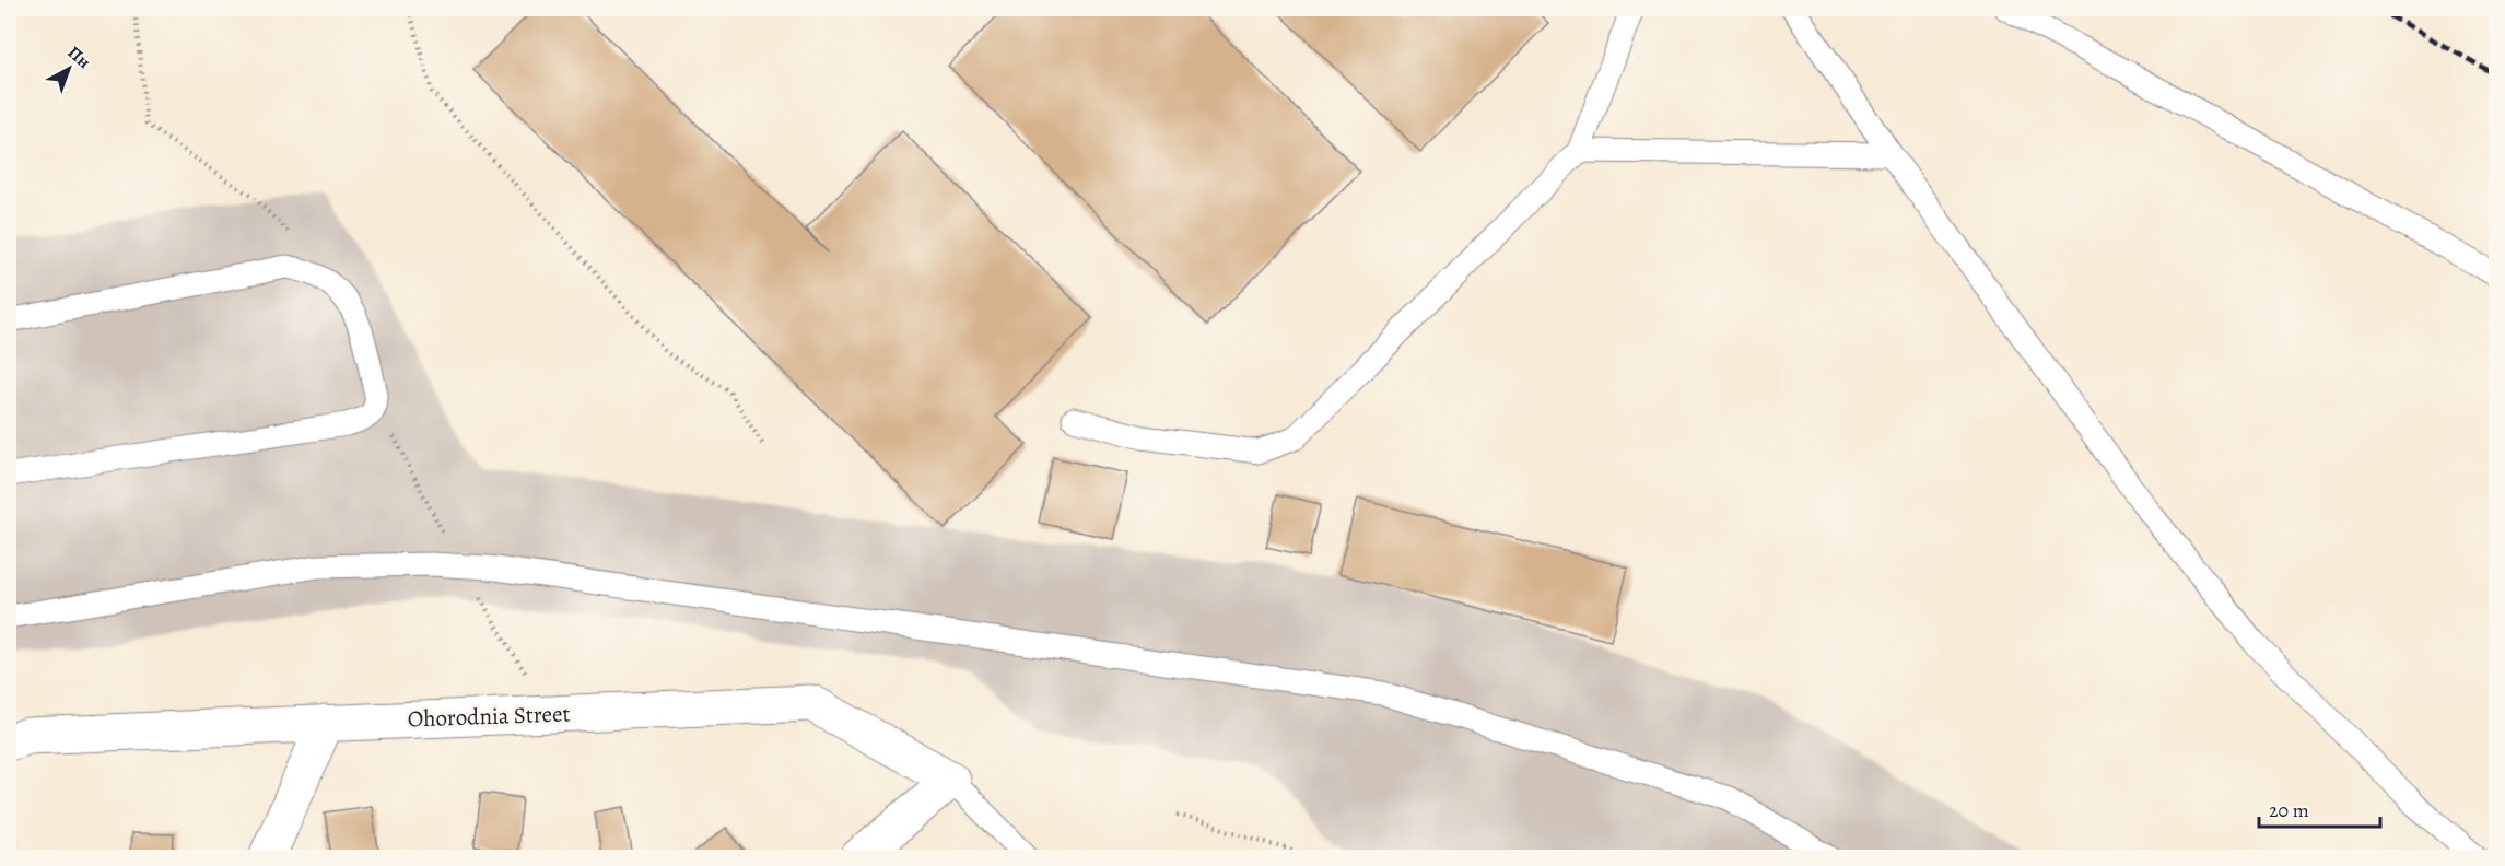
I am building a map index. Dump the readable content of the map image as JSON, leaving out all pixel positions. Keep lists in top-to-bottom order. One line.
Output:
{"streets":{"street":["Ohorodnia Street"]},"scale_bar":"20 m","north":"top right"}
